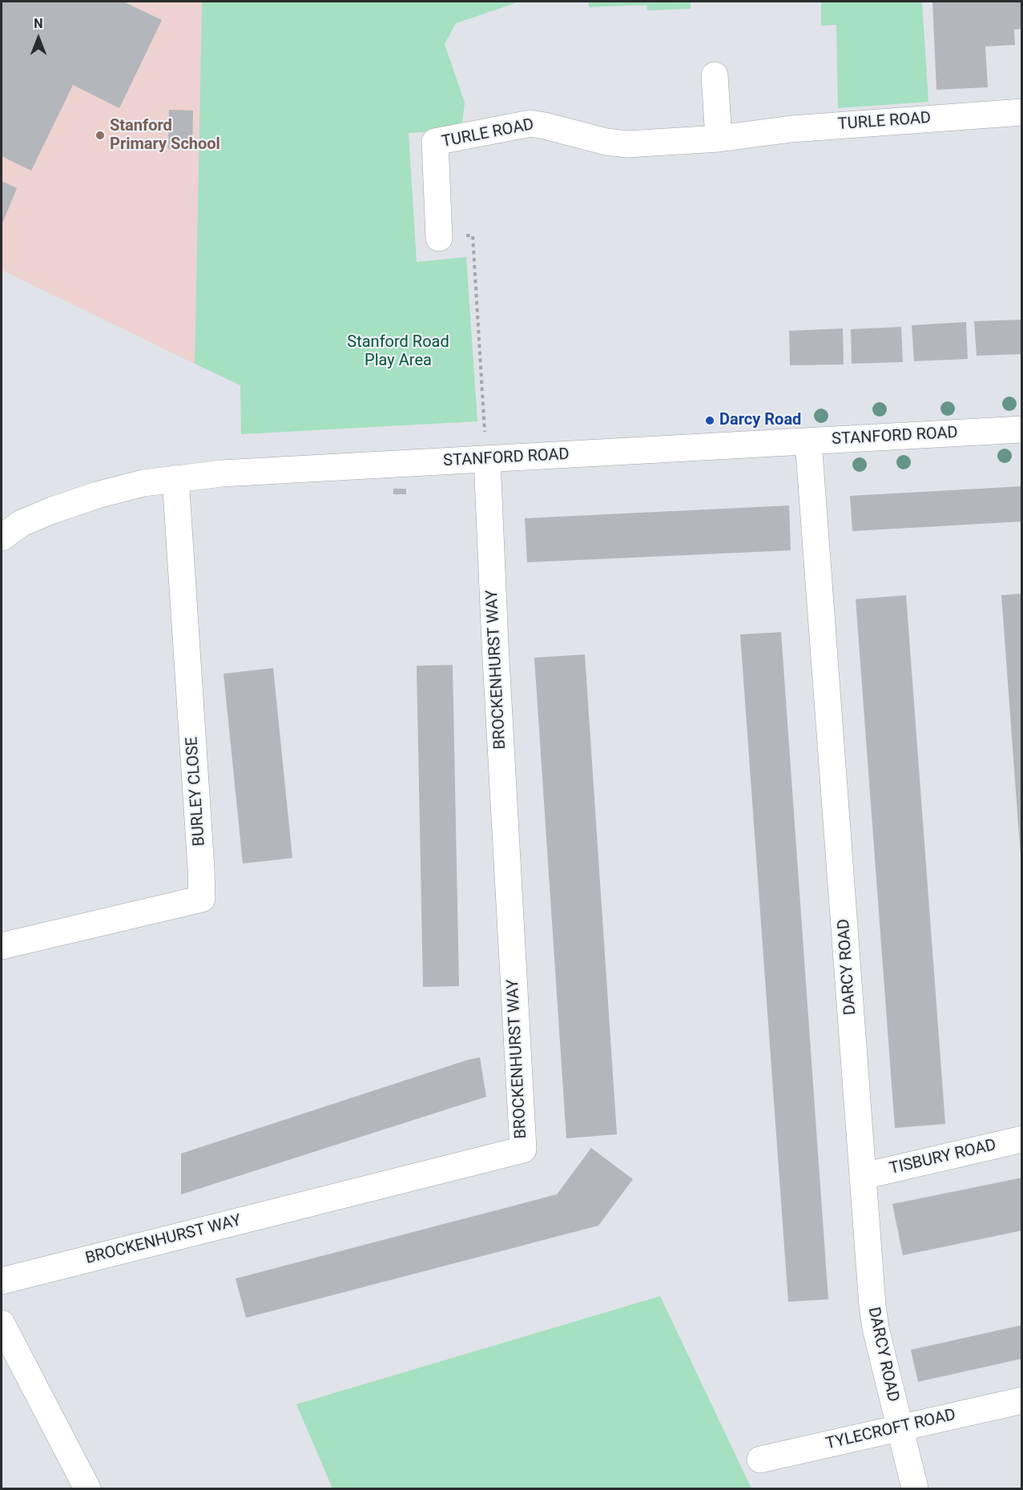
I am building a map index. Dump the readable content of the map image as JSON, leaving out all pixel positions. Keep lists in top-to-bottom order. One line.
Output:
{"streets":{"street":["TURLE ROAD","STANFORD ROAD","BROCKENHURST WAY","BURLEY CLOSE","DARCY ROAD","TISBURY ROAD","TYLECROFT ROAD"]},"crossings":[["STANFORD ROAD","BROCKENHURST WAY"],["STANFORD ROAD","BURLEY CLOSE"],["STANFORD ROAD","DARCY ROAD"],["DARCY ROAD","TISBURY ROAD"],["DARCY ROAD","TYLECROFT ROAD"]],"parks":["Stanford Road Play Area"],"places":["Stanford Primary School","Darcy Road"],"north":"top"}
